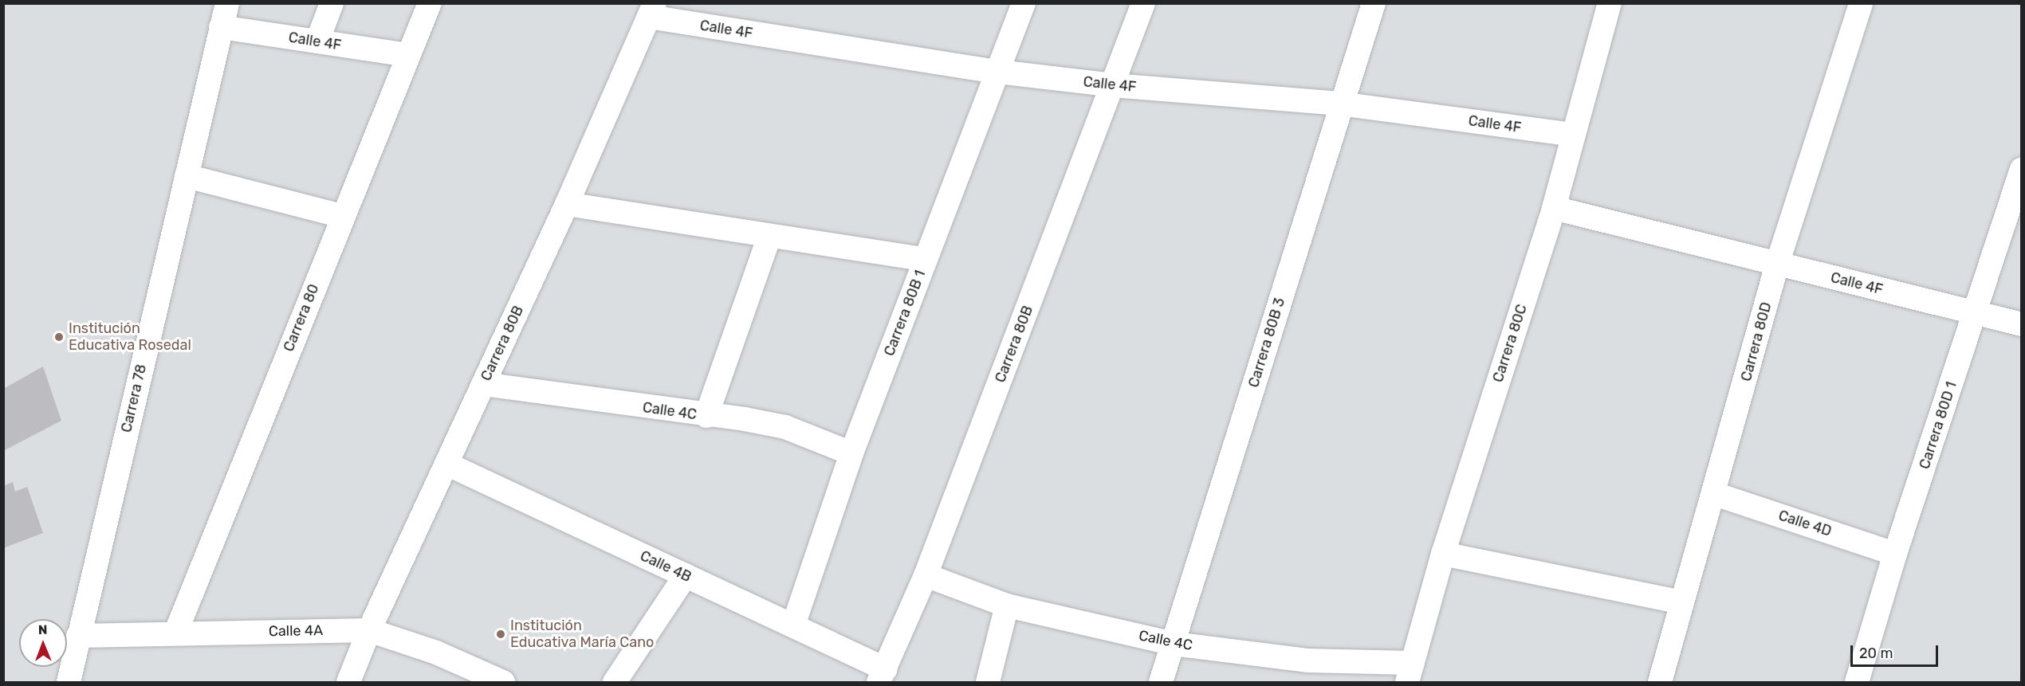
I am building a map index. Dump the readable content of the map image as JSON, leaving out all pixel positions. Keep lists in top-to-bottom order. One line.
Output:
{"streets":{"street":["Calle 4F","Carrera 80B 1","Carrera 80","Carrera 80D","Carrera 80B 3","Carrera 80B","Carrera 80C","Carrera 78","Calle 4C","Carrera 80D 1","Calle 4D","Calle 4B","Calle 4A"]},"crossings":[["Calle 4F","Carrera 80B 1"],["Calle 4F","Carrera 80"],["Calle 4F","Carrera 80D"],["Calle 4F","Carrera 80B 3"],["Calle 4F","Carrera 80B"],["Calle 4F","Carrera 80C"],["Calle 4F","Carrera 78"],["Calle 4F","Carrera 80D 1"],["Carrera 80B 1","Calle 4C"],["Carrera 80B 1","Calle 4B"],["Carrera 80","Calle 4A"],["Carrera 80D","Calle 4D"],["Carrera 80B 3","Calle 4C"],["Carrera 80B","Calle 4C"],["Carrera 80B","Calle 4B"],["Carrera 80B","Calle 4A"],["Carrera 80C","Calle 4C"],["Carrera 78","Calle 4A"],["Carrera 80D 1","Calle 4D"]],"places":["Institución Educativa Rosedal","Institución Educativa María Cano"],"scale_bar":"20 m","north":"top"}
